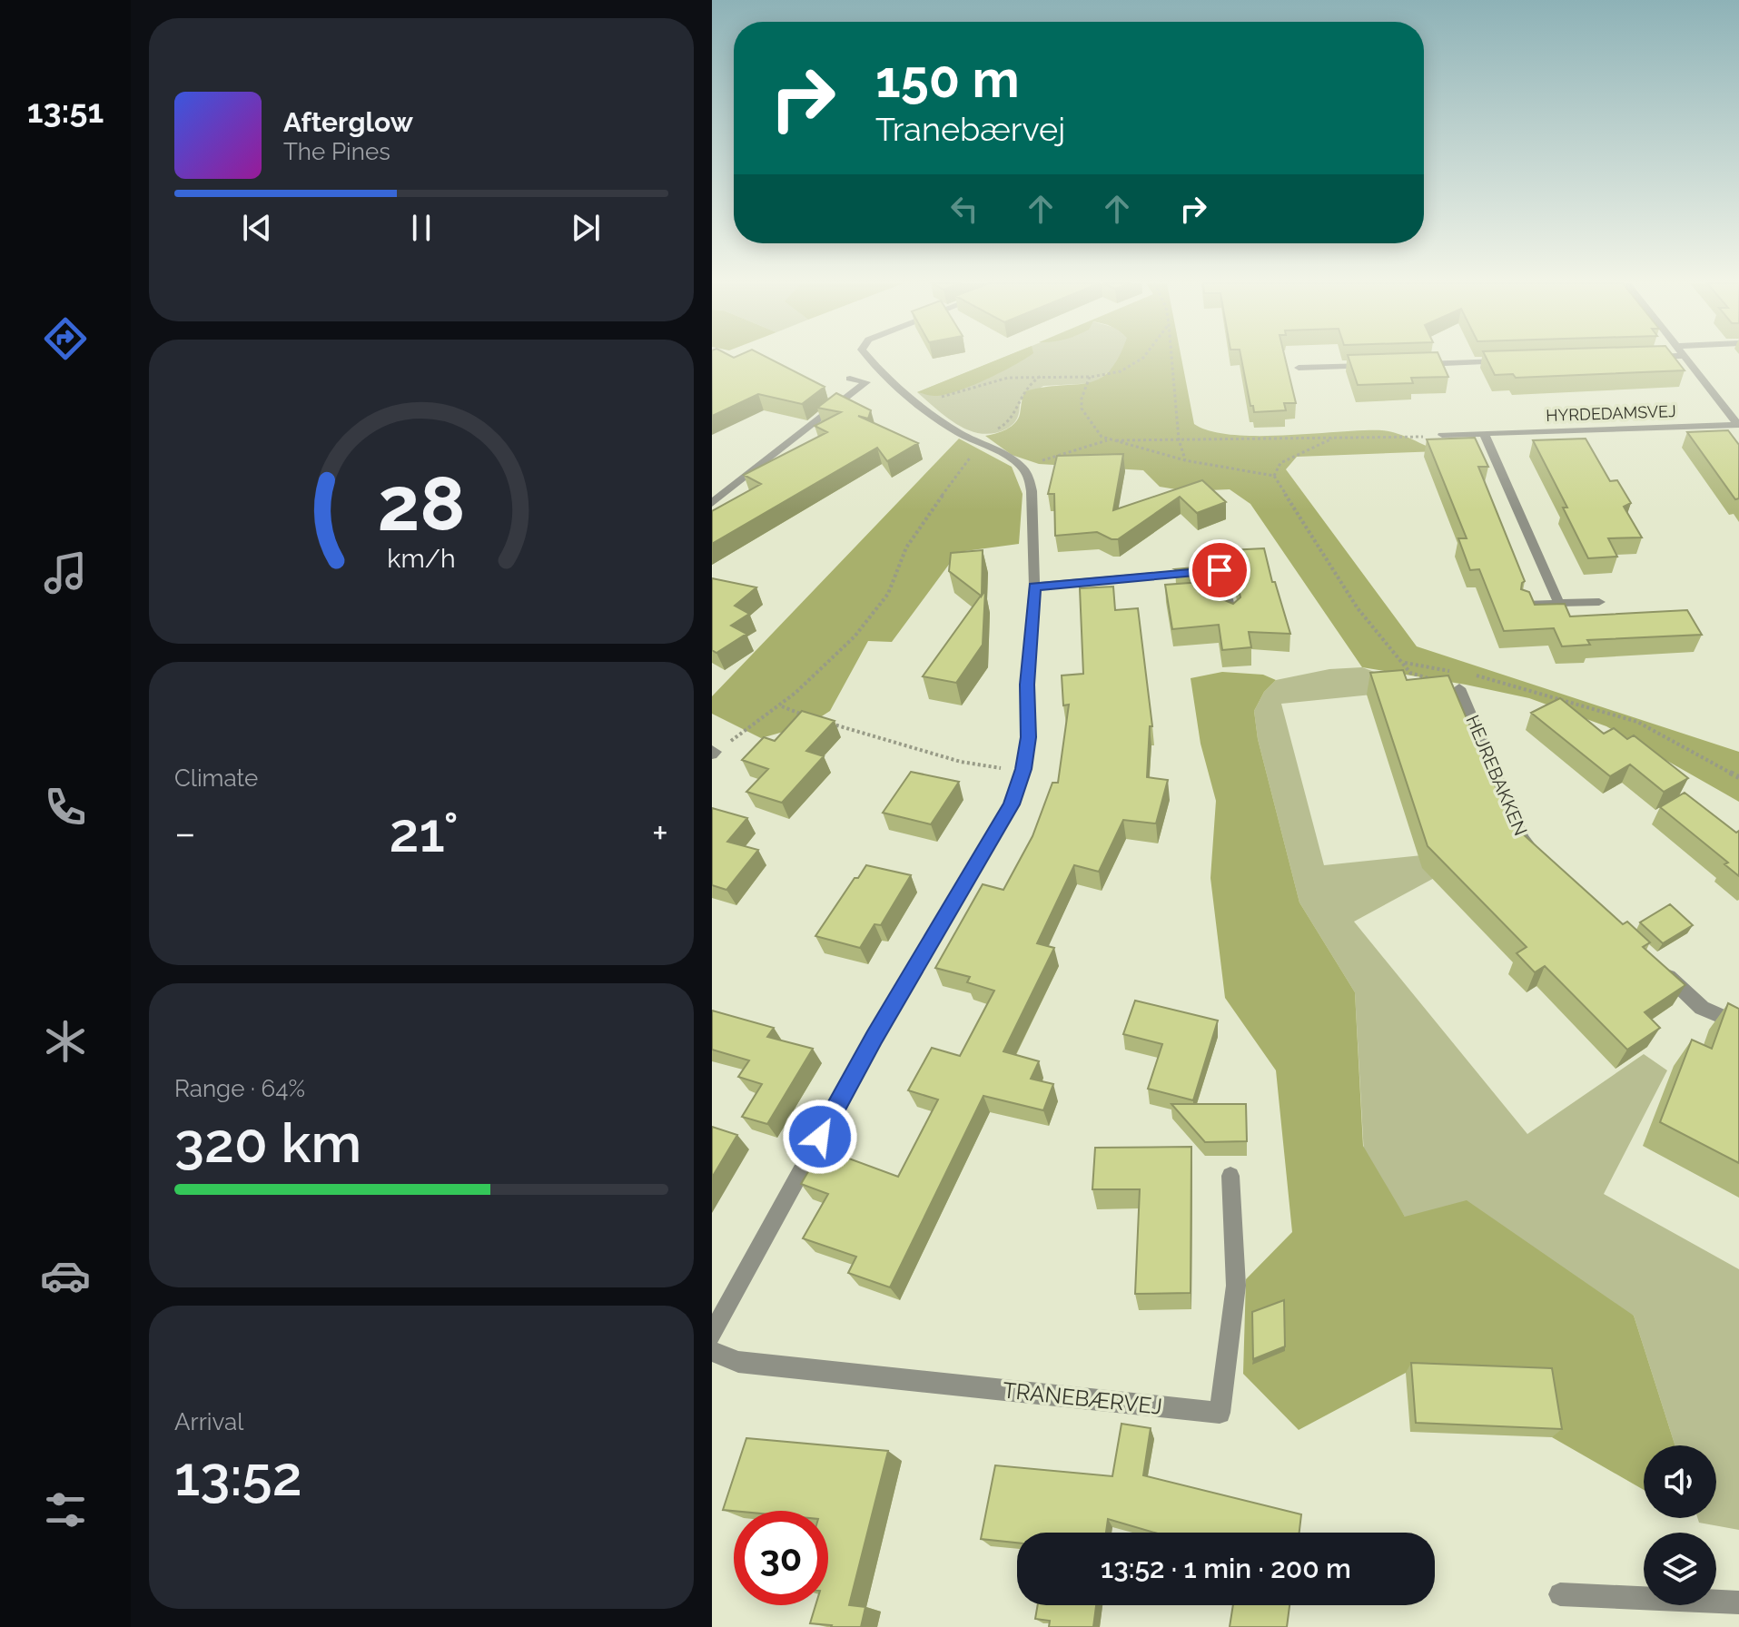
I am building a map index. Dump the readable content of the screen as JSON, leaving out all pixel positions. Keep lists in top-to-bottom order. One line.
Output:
{"streets":{"street":["HYRDEDAMSVEJ","HEJREBAKKEN","TRANEBÆRVEJ"]},"page":{"tabs":"13:51","turn":["150 m","Tranebærvej"],"song":["Afterglow","The Pines"],"tile":["Climate",["Range · 64%","320 km"],["Arrival","13:52"]],"heat":["−","21°","+"],"limit":"30","trip":"13:52 · 1 min · 200 m","gauge":["28","km/h"]}}
